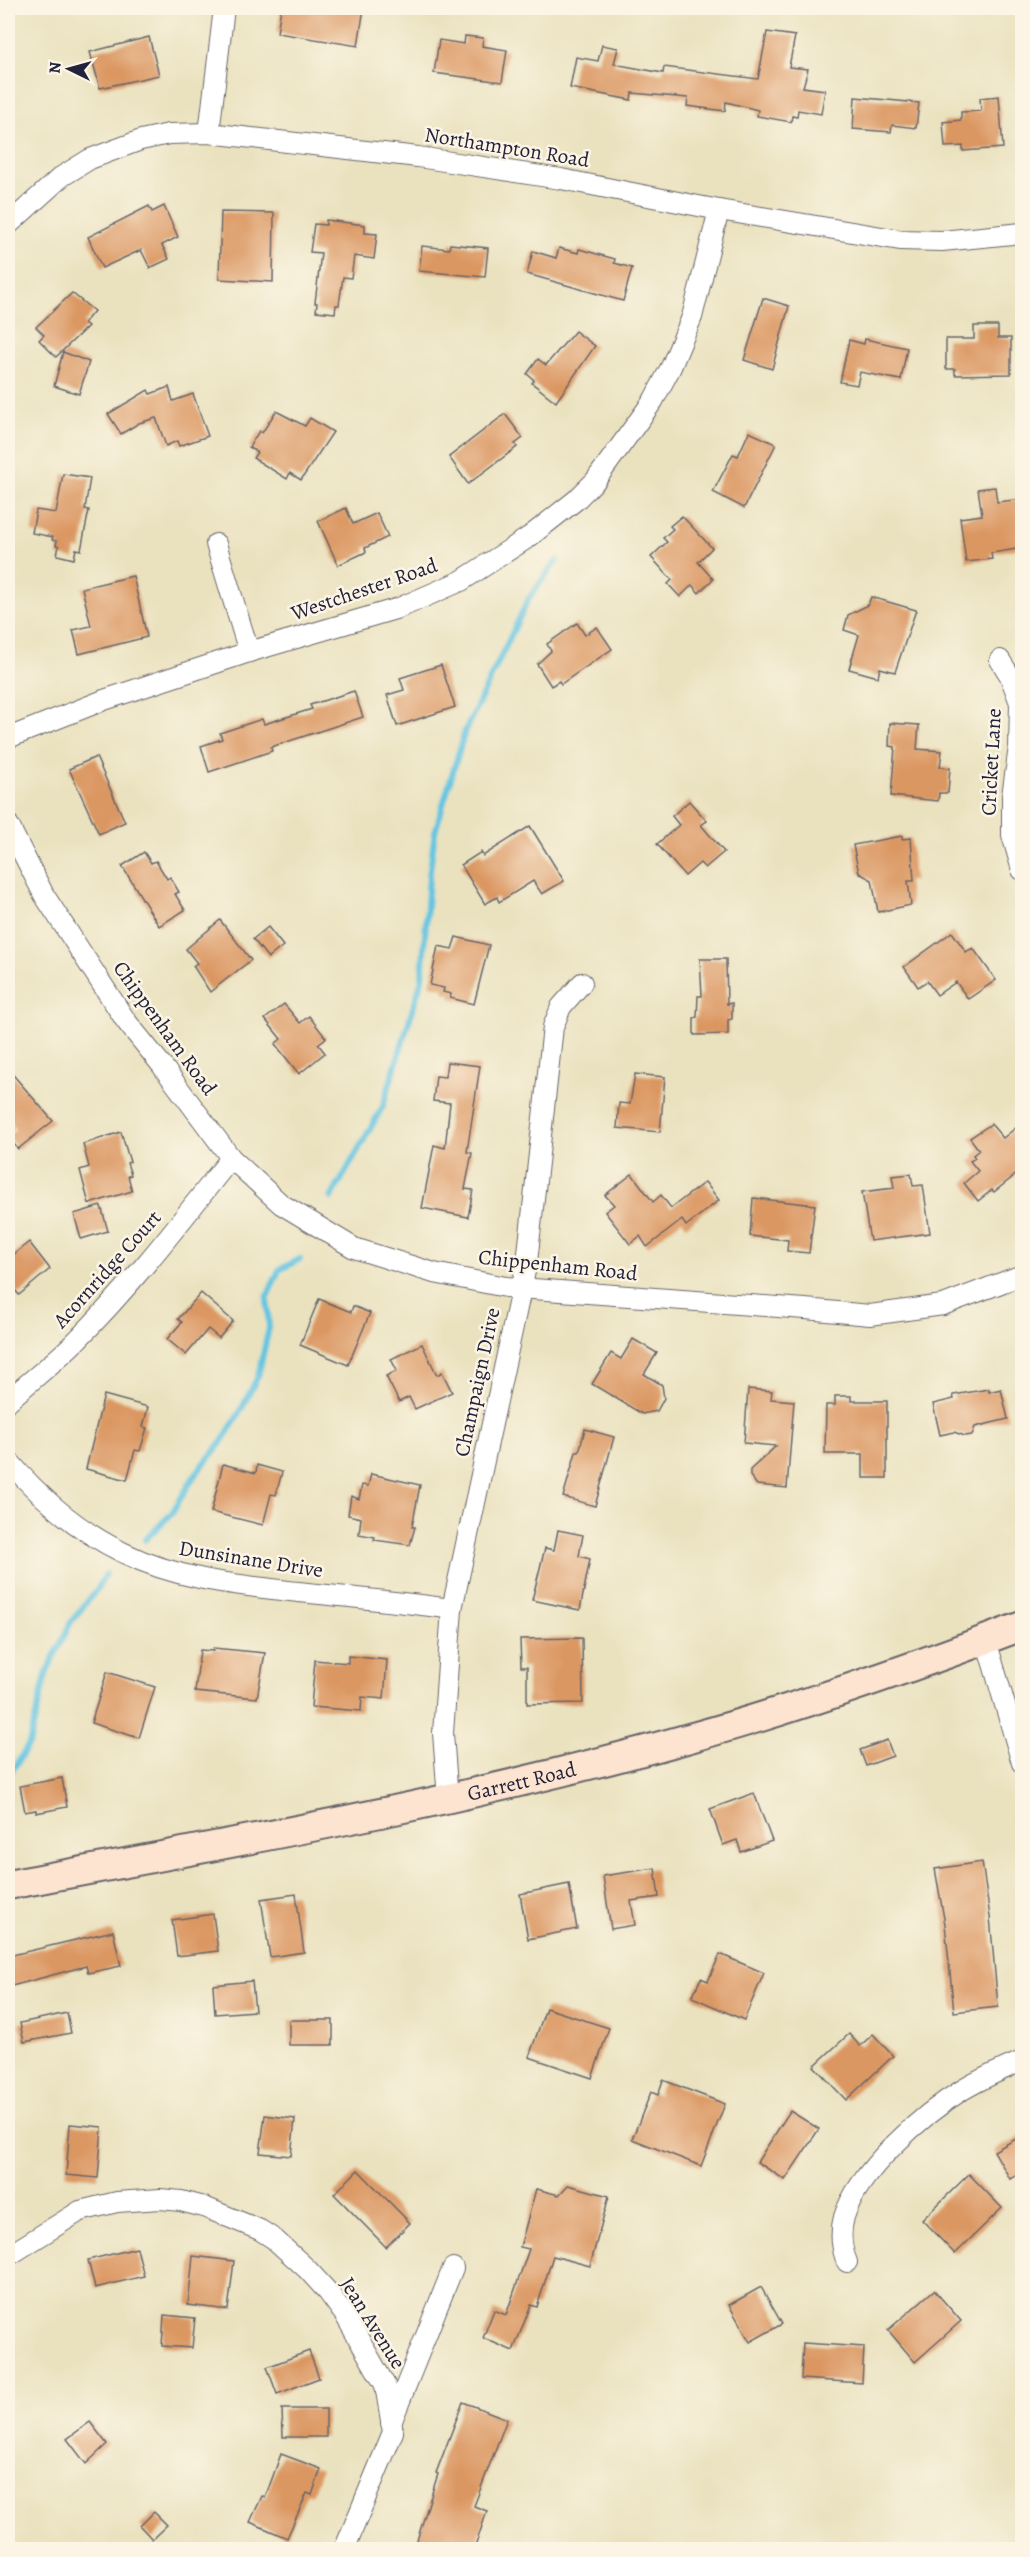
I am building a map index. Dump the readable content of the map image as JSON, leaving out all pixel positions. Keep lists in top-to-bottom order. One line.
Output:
{"streets":{"street":["Northampton Road","Westchester Road","Cricket Lane","Chippenham Road","Acornridge Court","Champaign Drive","Dunsinane Drive","Garrett Road","Jean Avenue"]},"crossings":[["Northampton Road","Westchester Road"],["Chippenham Road","Acornridge Court"],["Chippenham Road","Champaign Drive"],["Champaign Drive","Dunsinane Drive"],["Champaign Drive","Garrett Road"]],"north":"left"}
